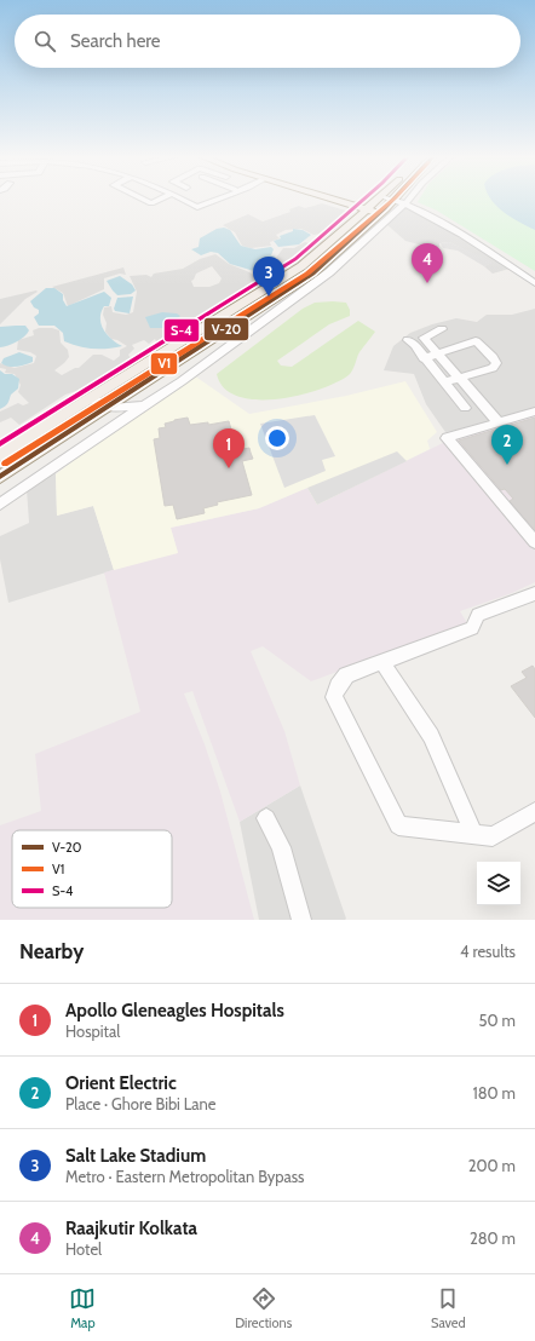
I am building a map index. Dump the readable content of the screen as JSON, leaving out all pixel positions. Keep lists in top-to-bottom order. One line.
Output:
{"lines":["transit line V-20","transit line V1","transit line S-4"],"legend":["V-20","V1","S-4"],"page":{"search":"Search here","pins":["4","3","2","1"],"heading":["Nearby","4 results"],"list":[{"mark":"1","name":"Apollo Gleneagles Hospitals","note":"Hospital","value":"50 m"},{"mark":"2","name":"Orient Electric","note":"Place · Ghore Bibi Lane","value":"180 m"},{"mark":"3","name":"Salt Lake Stadium","note":"Metro · Eastern Metropolitan Bypass","value":"200 m"},{"mark":"4","name":"Raajkutir Kolkata","note":"Hotel","value":"280 m"}],"nav":["Map","Directions","Saved"]}}
